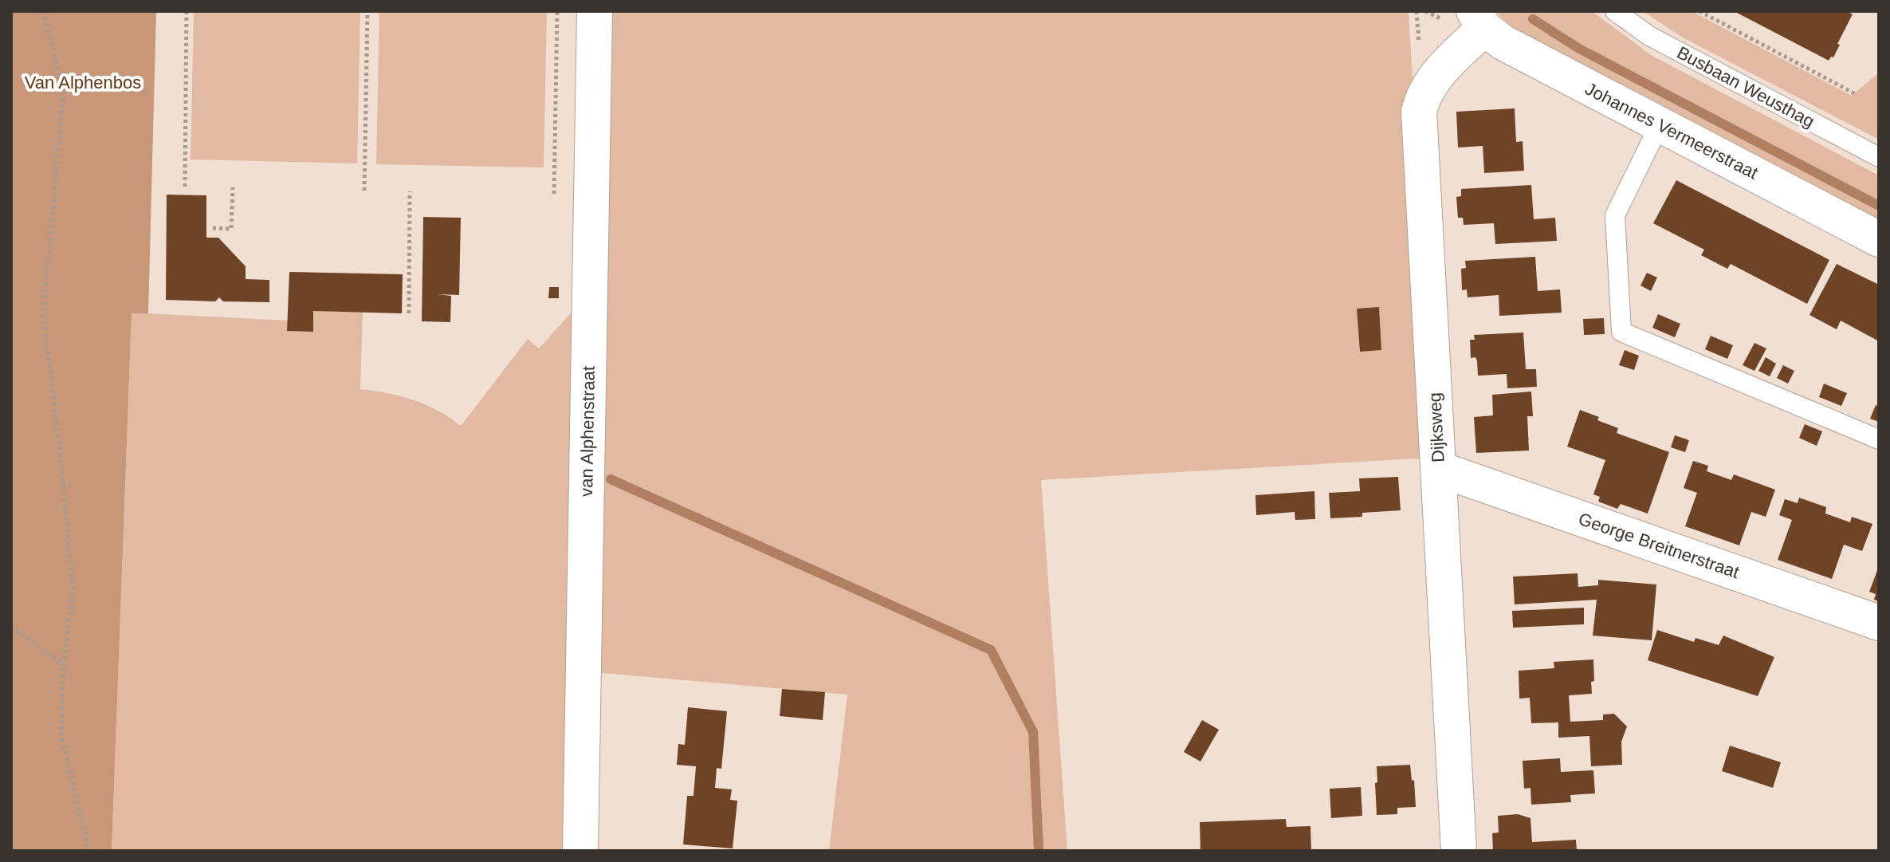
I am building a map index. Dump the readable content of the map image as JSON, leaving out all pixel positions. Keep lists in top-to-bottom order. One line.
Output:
{"streets":{"street":["Johannes Vermeerstraat","Dijksweg","van Alphenstraat","George Breitnerstraat"],"lane":["Busbaan Weusthag"]},"crossings":[["Johannes Vermeerstraat","Dijksweg"],["Dijksweg","George Breitnerstraat"]],"parks":["Van Alphenbos"]}
